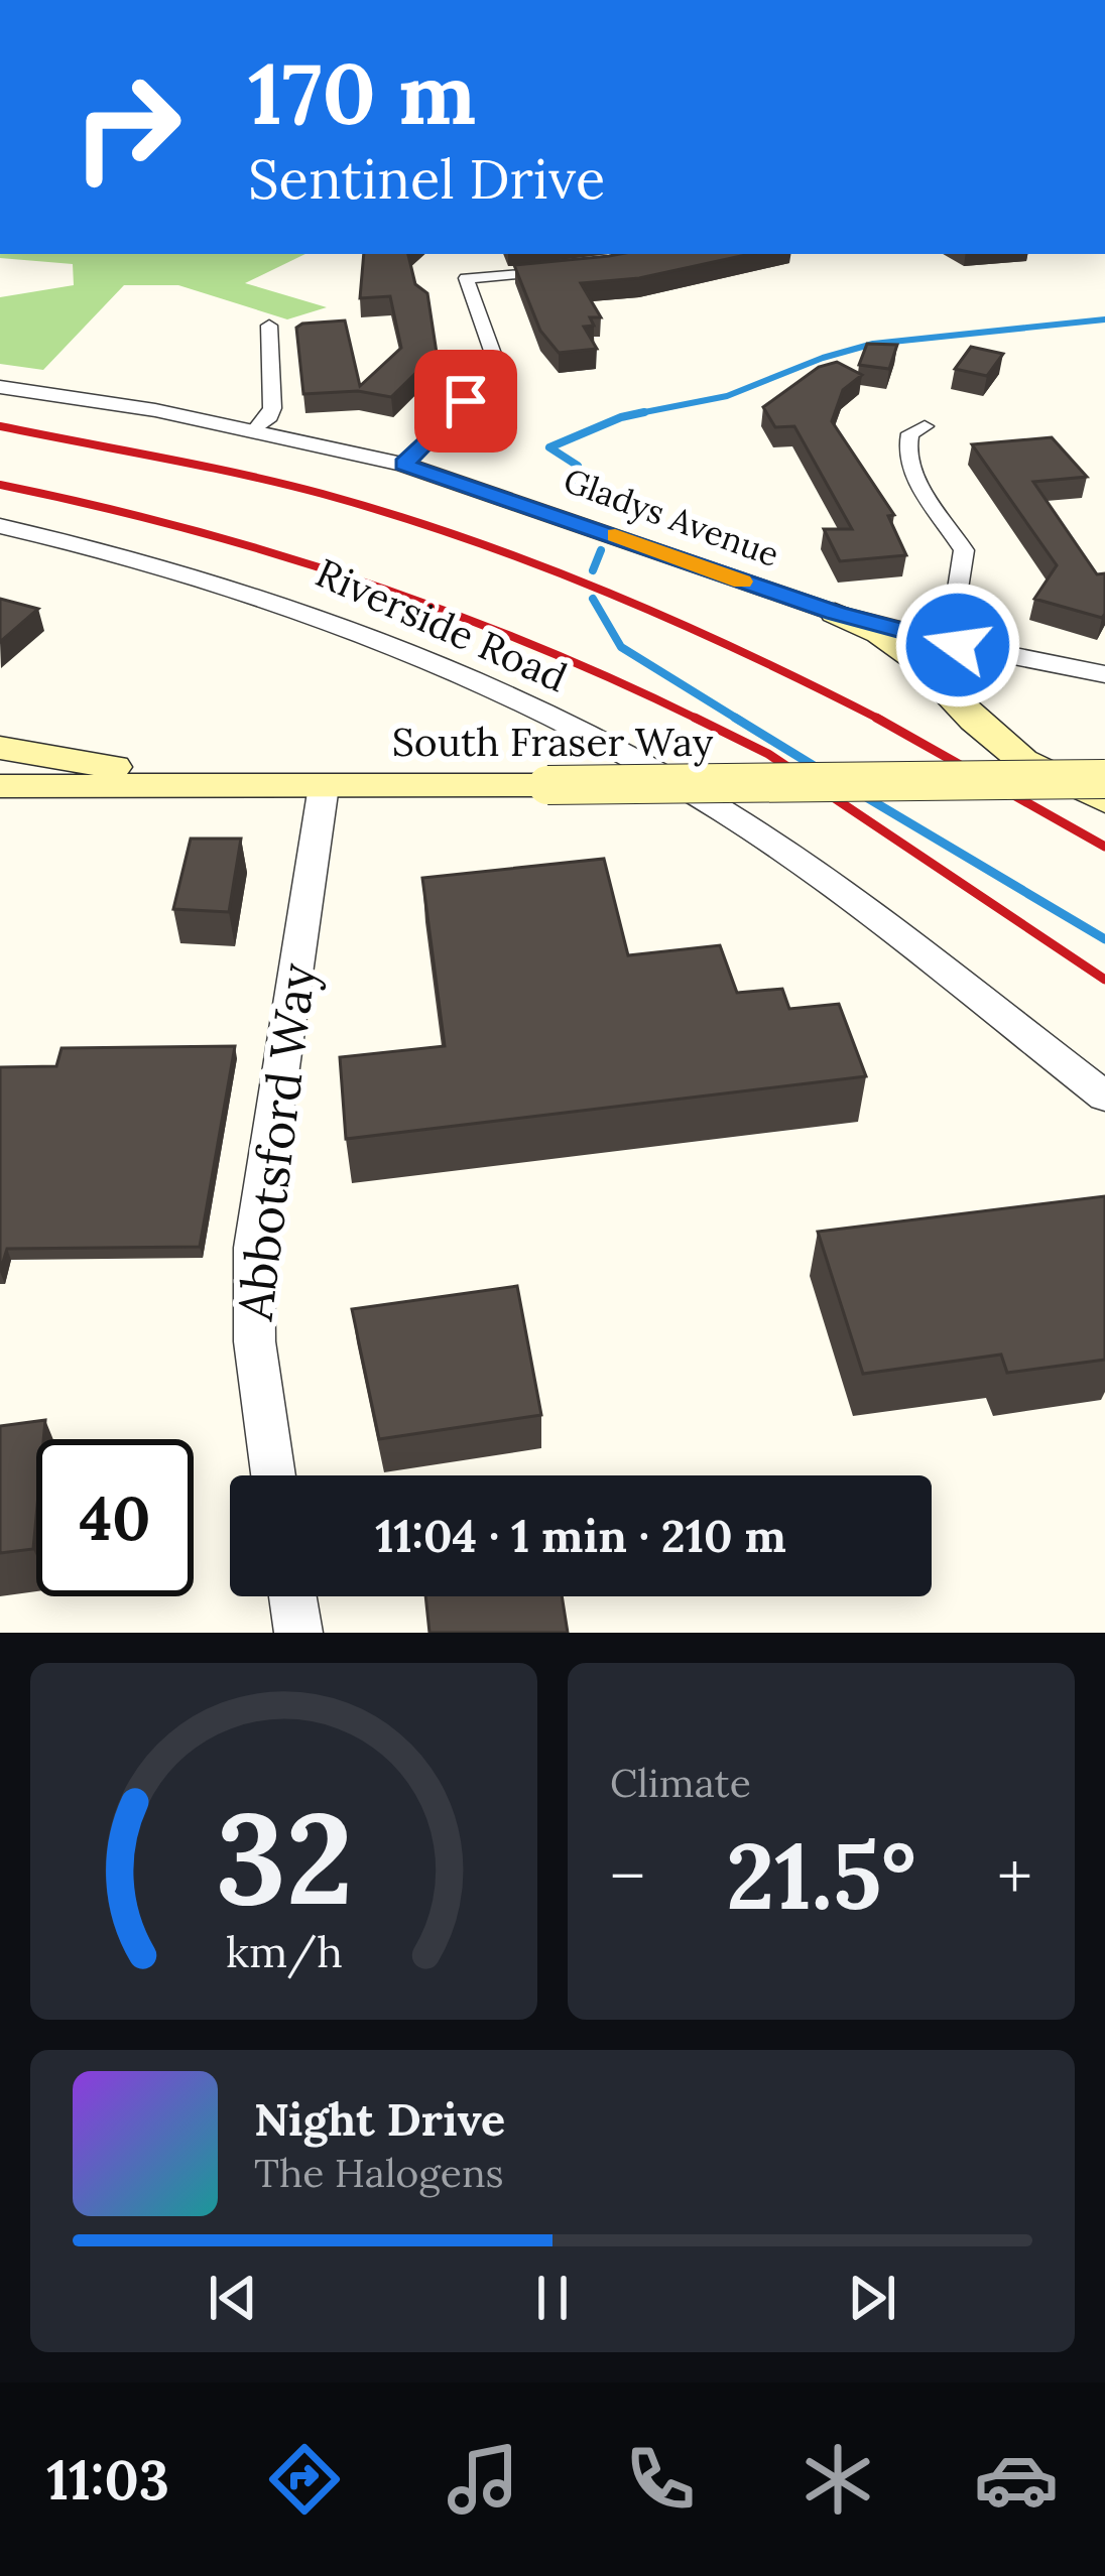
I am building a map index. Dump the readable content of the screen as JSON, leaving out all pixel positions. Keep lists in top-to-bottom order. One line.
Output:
{"streets":{"main road":["South Fraser Way"],"street":["Gladys Avenue","Riverside Road","Abbotsford Way"]},"crossings":[["South Fraser Way","Abbotsford Way"]],"page":{"turn":["170 m","Sentinel Drive"],"limit":"40","trip":"11:04 · 1 min · 210 m","tile":"Climate","heat":["−","21.5°","+"],"song":["Night Drive","The Halogens"],"tabs":"11:03","gauge":["32","km/h"]}}
